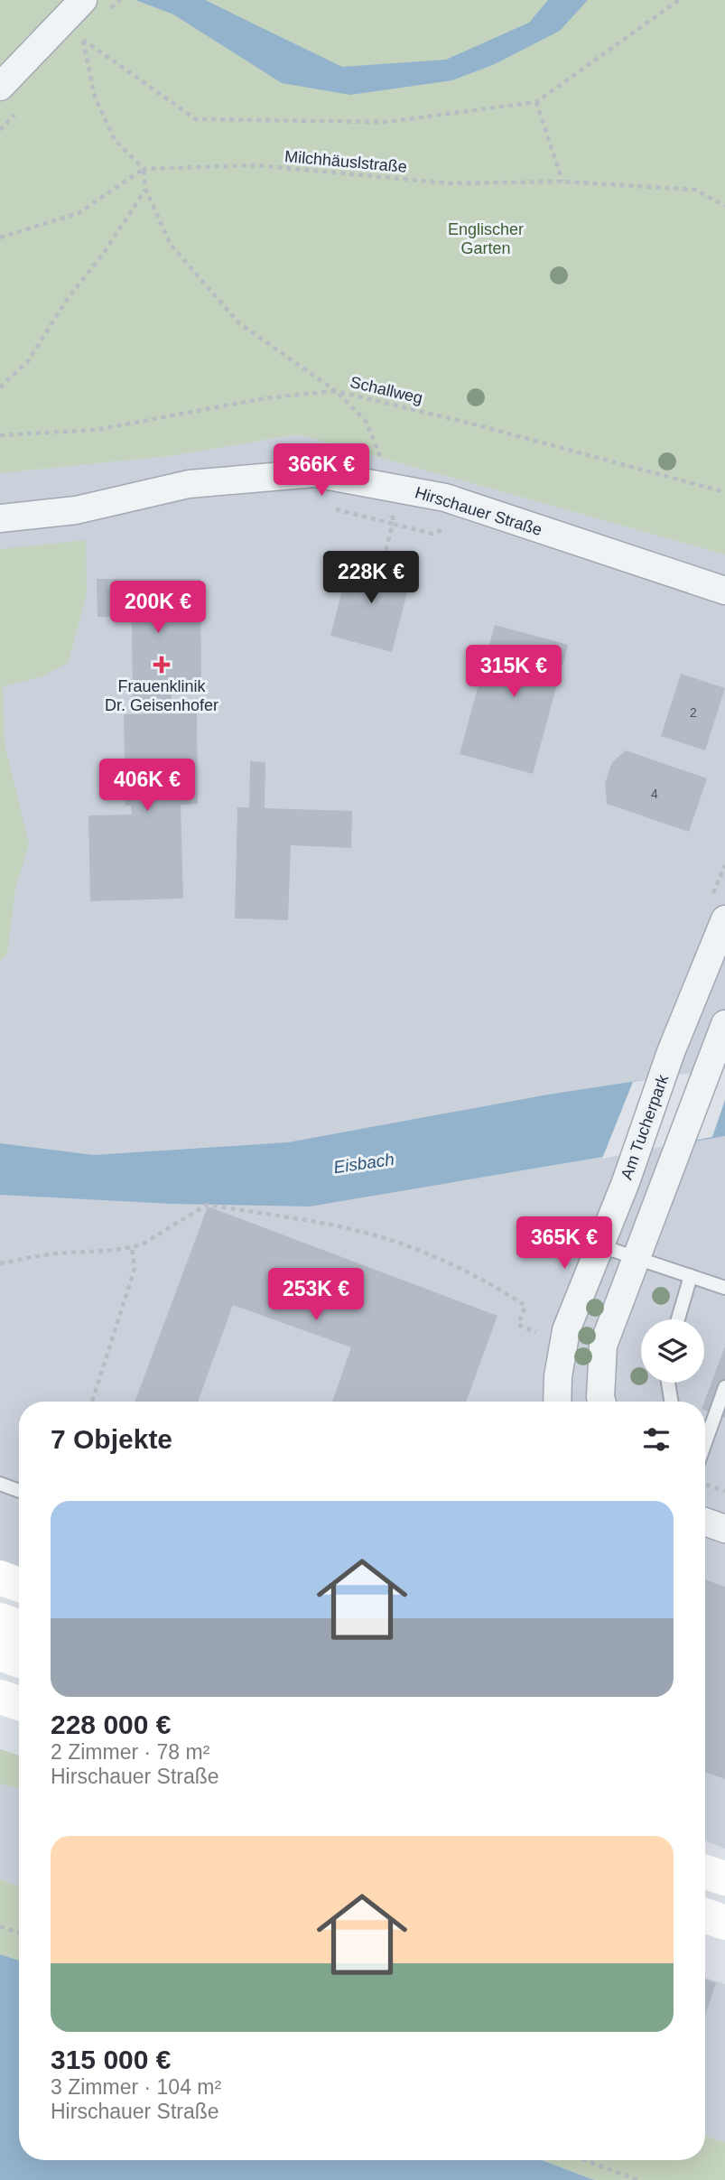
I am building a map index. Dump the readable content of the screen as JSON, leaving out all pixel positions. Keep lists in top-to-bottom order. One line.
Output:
{"streets":{"street":["Hirschauer Straße","Am Tucherpark"],"path":["Milchhäuslstraße","Schallweg"]},"crossings":[["Milchhäuslstraße","Schallweg"]],"water":["Eisbach"],"parks":["Englischer Garten"],"places":{"health":["Frauenklinik Dr. Geisenhofer"]},"house_numbers":["2","4"],"page":{"price":["366K €","228K €","200K €","315K €","406K €","365K €","253K €"],"heading":"7 Objekte","list":[{"name":"228 000 €","note":"2 Zimmer · 78 m² · Hirschauer Straße"},{"name":"315 000 €","note":"3 Zimmer · 104 m² · Hirschauer Straße"}]}}
